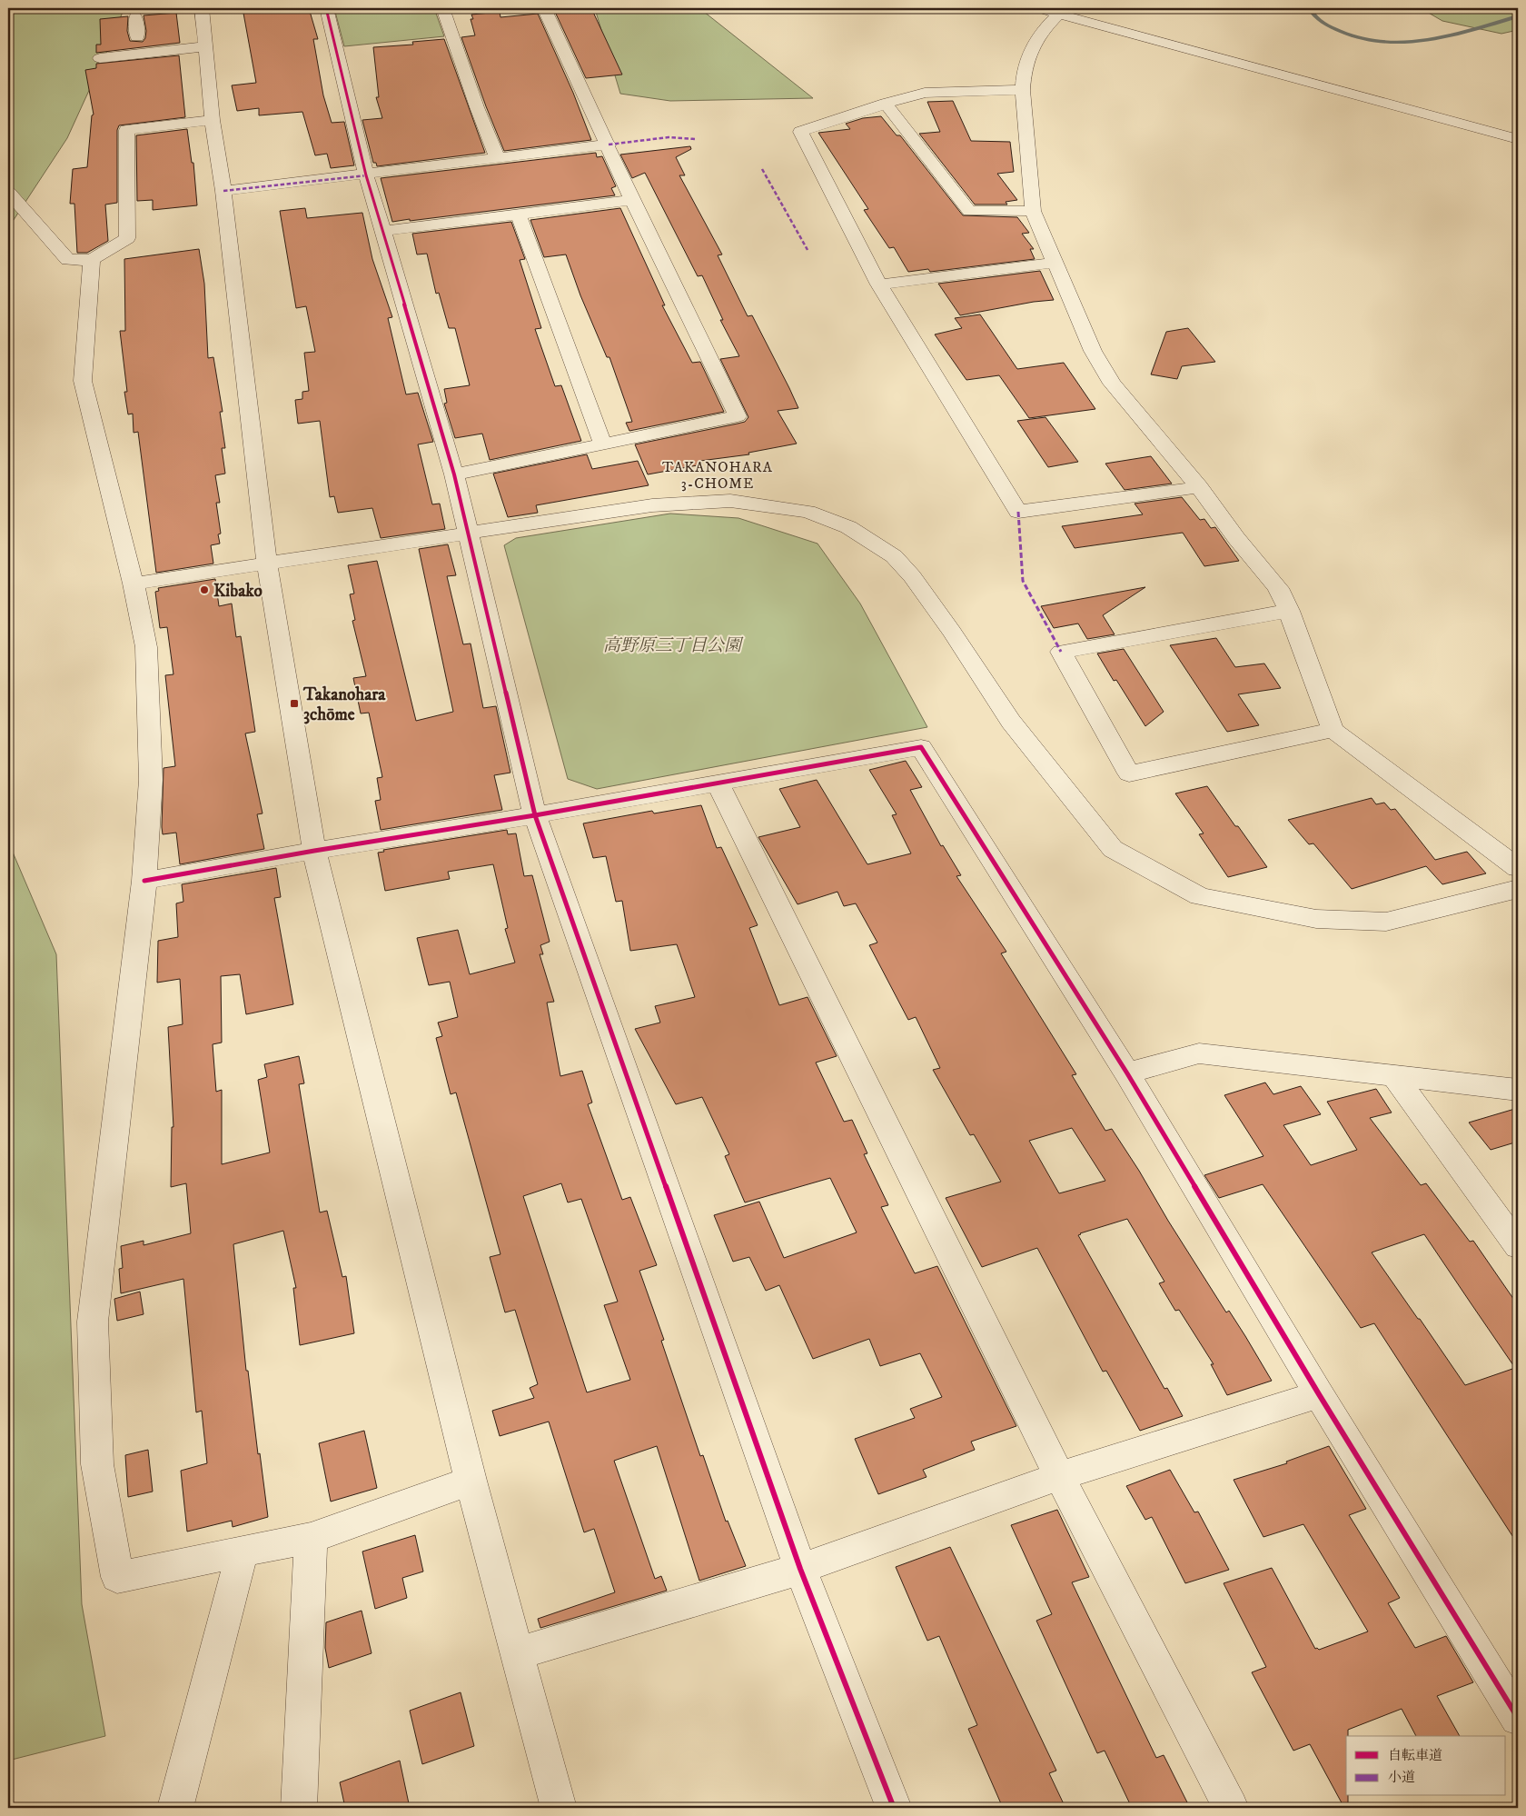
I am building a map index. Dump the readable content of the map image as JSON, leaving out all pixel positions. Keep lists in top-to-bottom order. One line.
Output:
{"districts":["TAKANOHARA 3-CHOME"],"parks":["高野原三丁目公園"],"places":{"other":["Kibako"],"transit":["Takanohara 3chōme"]},"legend":["自転車道","小道"]}
